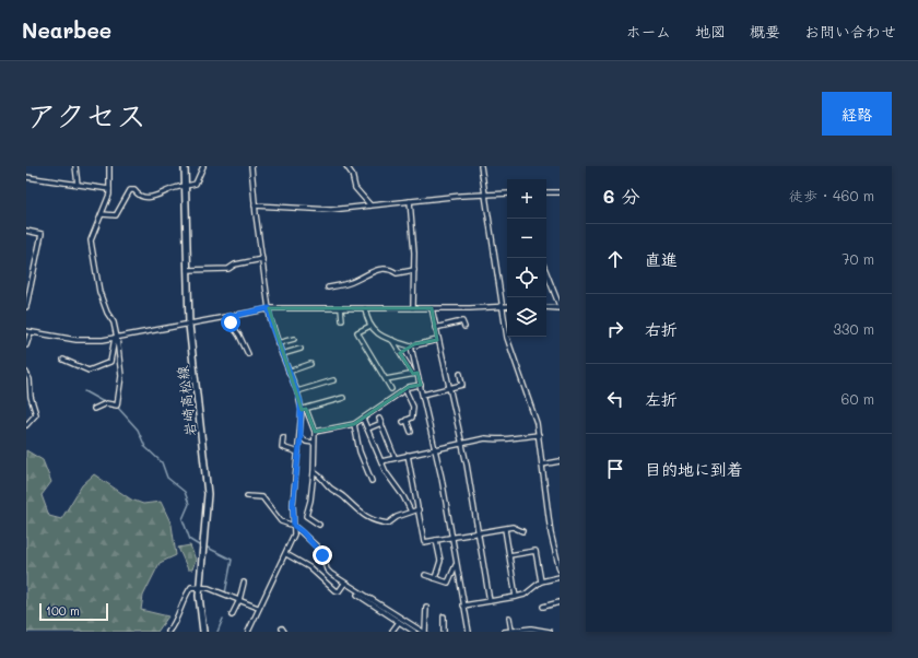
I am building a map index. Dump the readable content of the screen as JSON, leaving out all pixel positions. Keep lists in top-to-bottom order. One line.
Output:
{"streets":{"main road":["岩崎高松線"]},"scale_bar":"100 m","page":{"header":"Nearbee","nav":["ホーム","地図","概要","お問い合わせ"],"title":"アクセス","buttons":"経路","heading":["6 分","徒歩 · 460 m"],"map_buttons":["+","−"],"list":[["直進","70 m"],["右折","330 m"],["左折","60 m"],"目的地に到着"],"scale":"100 m"}}
